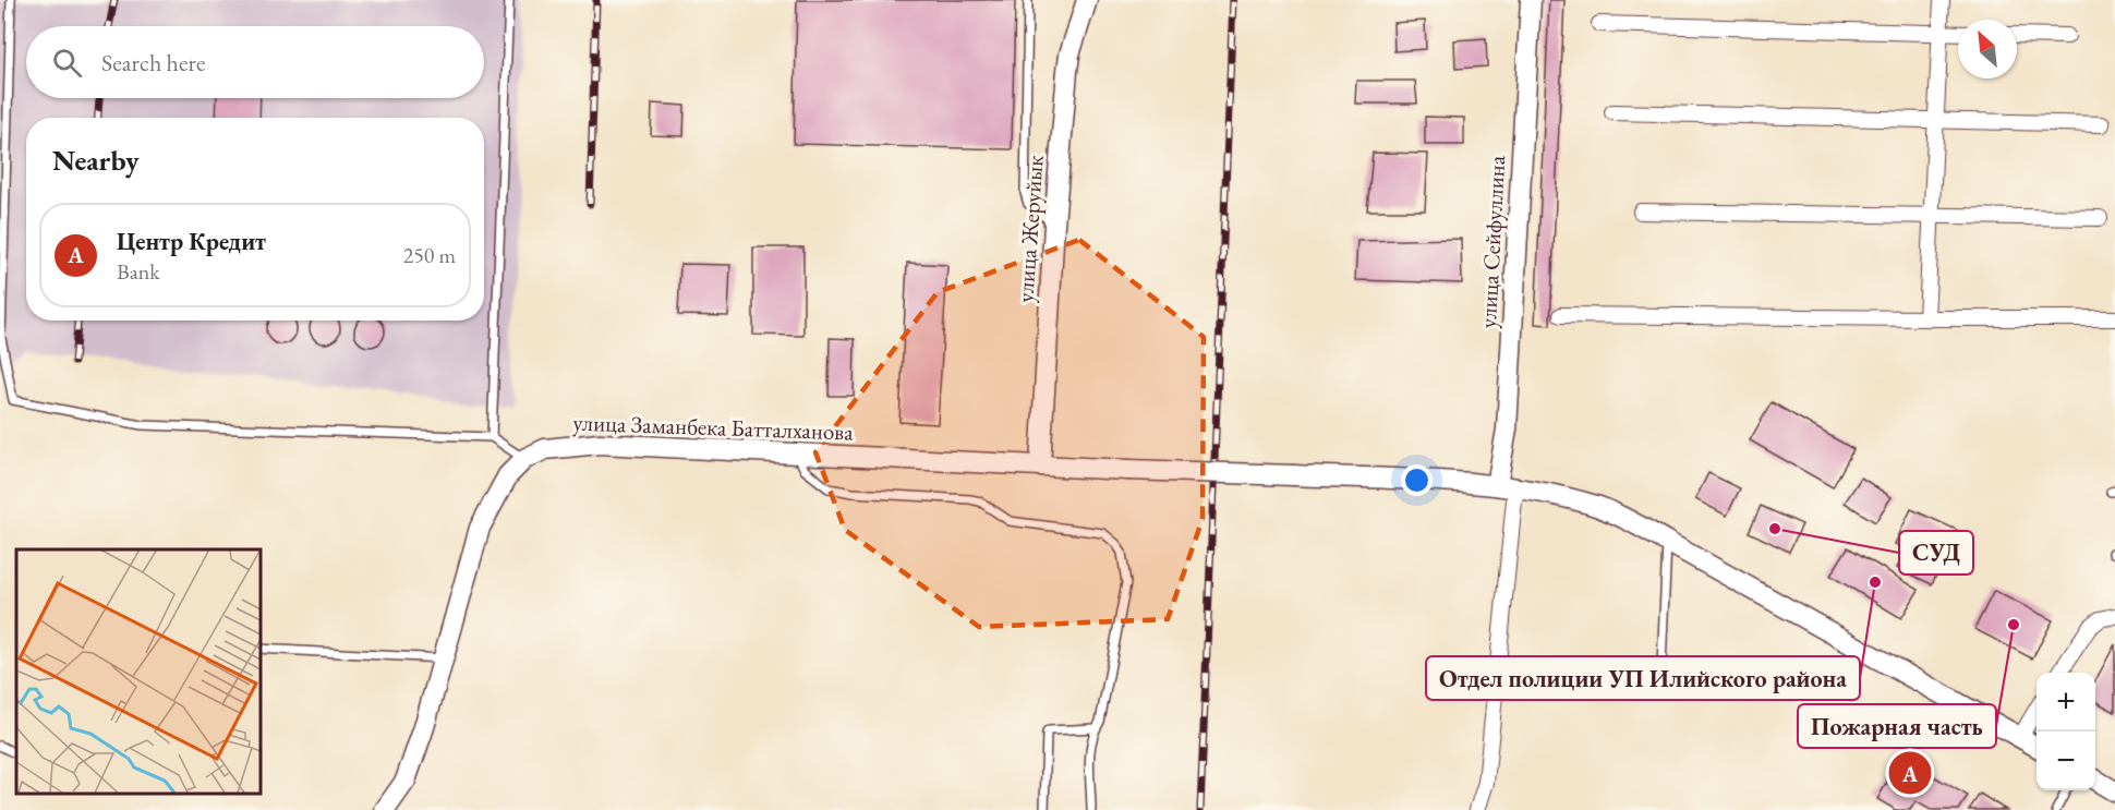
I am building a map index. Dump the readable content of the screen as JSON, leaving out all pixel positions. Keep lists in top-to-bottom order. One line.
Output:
{"streets":{"main road":["улица Жеруйык","улица Сейфуллина","улица Заманбека Батталханова"]},"crossings":[["улица Жеруйык","улица Заманбека Батталханова"],["улица Сейфуллина","улица Заманбека Батталханова"]],"places":["СУД","Отдел полиции УП Илийского района","Пожарная часть"],"north":"top left","page":{"search":"Search here","heading":"Nearby","list":[{"mark":"A","name":"Центр Кредит","note":"Bank","value":"250 m"}],"map_buttons":["+","−"],"pins":"A"}}
